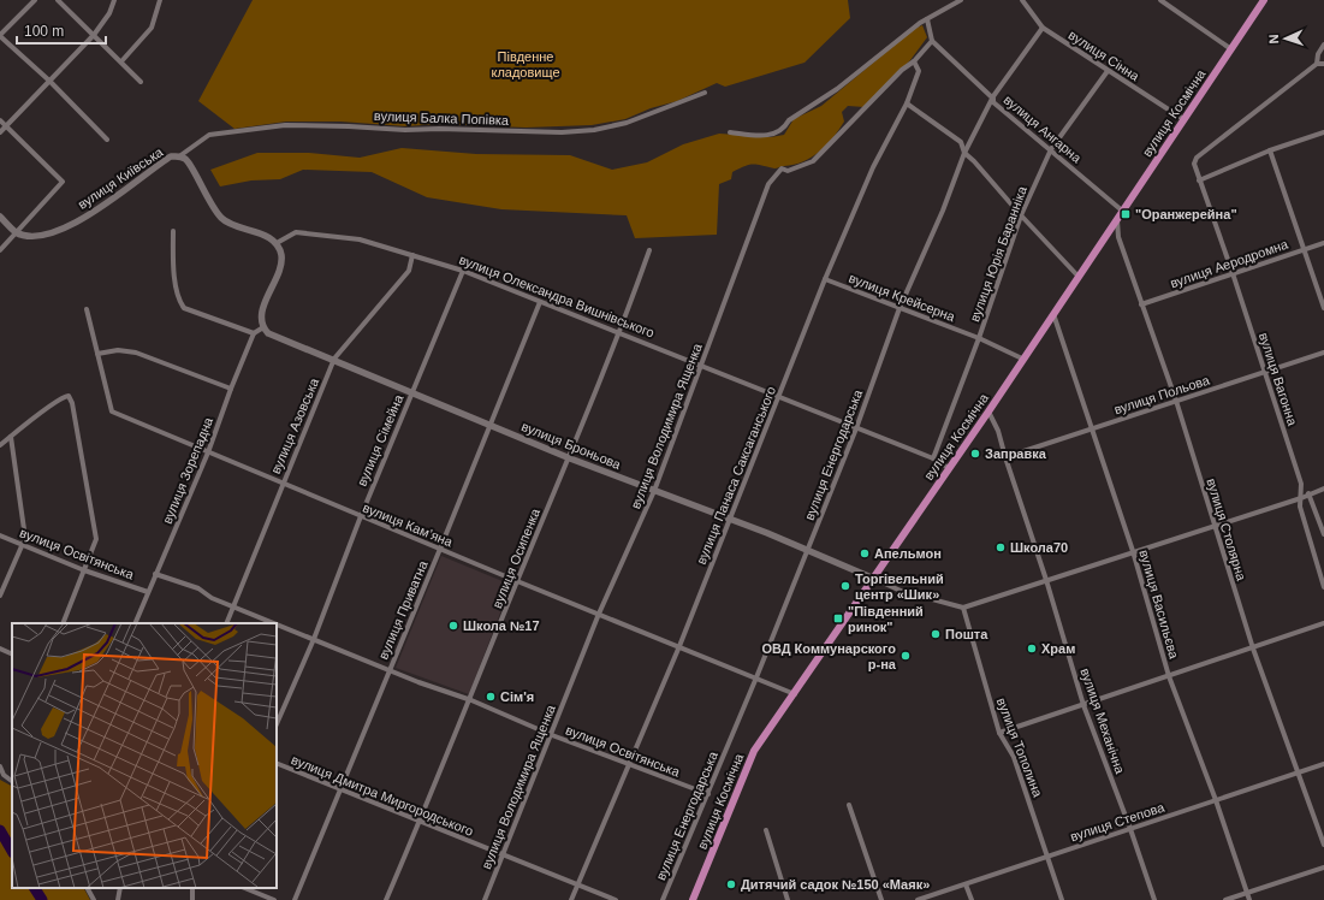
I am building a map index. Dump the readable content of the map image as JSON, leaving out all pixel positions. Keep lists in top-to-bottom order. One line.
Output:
{"streets":{"main road":["вулиця Космічна"],"street":["вулиця Сінна","вулиця Балка Попівка","вулиця Ангарна","вулиця Київська","вулиця Юрія Баранніка","вулиця Аеродромна","вулиця Олександра Вишнівського","вулиця Крейсерна","вулиця Вагонна","вулиця Польова","вулиця Азовська","вулиця Володимира Ященка","вулиця Сімейна","вулиця Броньова","вулиця Енергодарська","вулиця Зорепадна","вулиця Панаса Саксаганського","вулиця Кам’яна","вулиця Столярна","вулиця Освітянська","вулиця Осипенка","вулиця Васильєва","вулиця Приватна","вулиця Механічна","вулиця Тополина","вулиця Дмитра Миргородського","вулиця Степова"]},"crossings":[["вулиця Сінна","вулиця Космічна"],["вулиця Сінна","вулиця Юрія Баранніка"],["вулиця Сінна","вулиця Енергодарська"],["вулиця Космічна","вулиця Ангарна"],["вулиця Космічна","вулиця Олександра Вишнівського"],["вулиця Космічна","вулиця Крейсерна"],["вулиця Космічна","вулиця Броньова"],["вулиця Космічна","вулиця Кам’яна"],["вулиця Космічна","вулиця Столярна"],["вулиця Космічна","вулиця Васильєва"],["вулиця Космічна","вулиця Механічна"],["вулиця Балка Попівка","вулиця Київська"],["вулиця Ангарна","вулиця Юрія Баранніка"],["вулиця Ангарна","вулиця Володимира Ященка"],["вулиця Ангарна","вулиця Енергодарська"],["вулиця Юрія Баранніка","вулиця Олександра Вишнівського"],["вулиця Юрія Баранніка","вулиця Крейсерна"],["вулиця Аеродромна","вулиця Вагонна"],["вулиця Аеродромна","вулиця Столярна"],["вулиця Олександра Вишнівського","вулиця Азовська"],["вулиця Олександра Вишнівського","вулиця Володимира Ященка"],["вулиця Олександра Вишнівського","вулиця Сімейна"],["вулиця Олександра Вишнівського","вулиця Енергодарська"],["вулиця Олександра Вишнівського","вулиця Панаса Саксаганського"],["вулиця Олександра Вишнівського","вулиця Осипенка"],["вулиця Олександра Вишнівського","вулиця Приватна"],["вулиця Крейсерна","вулиця Енергодарська"],["вулиця Крейсерна","вулиця Панаса Саксаганського"],["вулиця Вагонна","вулиця Польова"],["вулиця Польова","вулиця Столярна"],["вулиця Польова","вулиця Васильєва"],["вулиця Польова","вулиця Механічна"],["вулиця Азовська","вулиця Броньова"],["вулиця Азовська","вулиця Кам’яна"],["вулиця Азовська","вулиця Освітянська"],["вулиця Володимира Ященка","вулиця Броньова"],["вулиця Володимира Ященка","вулиця Панаса Саксаганського"],["вулиця Володимира Ященка","вулиця Кам’яна"],["вулиця Володимира Ященка","вулиця Освітянська"],["вулиця Володимира Ященка","вулиця Дмитра Миргородського"],["вулиця Сімейна","вулиця Броньова"],["вулиця Сімейна","вулиця Кам’яна"],["вулиця Сімейна","вулиця Освітянська"],["вулиця Броньова","вулиця Енергодарська"],["вулиця Броньова","вулиця Панаса Саксаганського"],["вулиця Броньова","вулиця Осипенка"],["вулиця Броньова","вулиця Приватна"],["вулиця Енергодарська","вулиця Кам’яна"],["вулиця Енергодарська","вулиця Освітянська"],["вулиця Зорепадна","вулиця Кам’яна"],["вулиця Зорепадна","вулиця Освітянська"],["вулиця Панаса Саксаганського","вулиця Кам’яна"],["вулиця Панаса Саксаганського","вулиця Освітянська"],["вулиця Панаса Саксаганського","вулиця Дмитра Миргородського"],["вулиця Кам’яна","вулиця Осипенка"],["вулиця Кам’яна","вулиця Приватна"],["вулиця Столярна","вулиця Степова"],["вулиця Освітянська","вулиця Осипенка"],["вулиця Освітянська","вулиця Приватна"],["вулиця Осипенка","вулиця Дмитра Миргородського"],["вулиця Васильєва","вулиця Степова"],["вулиця Приватна","вулиця Дмитра Миргородського"],["вулиця Механічна","вулиця Степова"],["вулиця Тополина","вулиця Степова"]],"parks":["Південне кладовище"],"places":{"transit":["\"Оранжерейна\"","\"Південний ринок\""],"other":["Заправка","Школа70","Апельмон","Торгівельний центр «Шик»","Школа №17","Пошта","Храм","ОВД Коммунарского р-на","Сім'я","Дитячий садок №150 «Маяк»"]},"scale_bar":"100 m","north":"left"}
